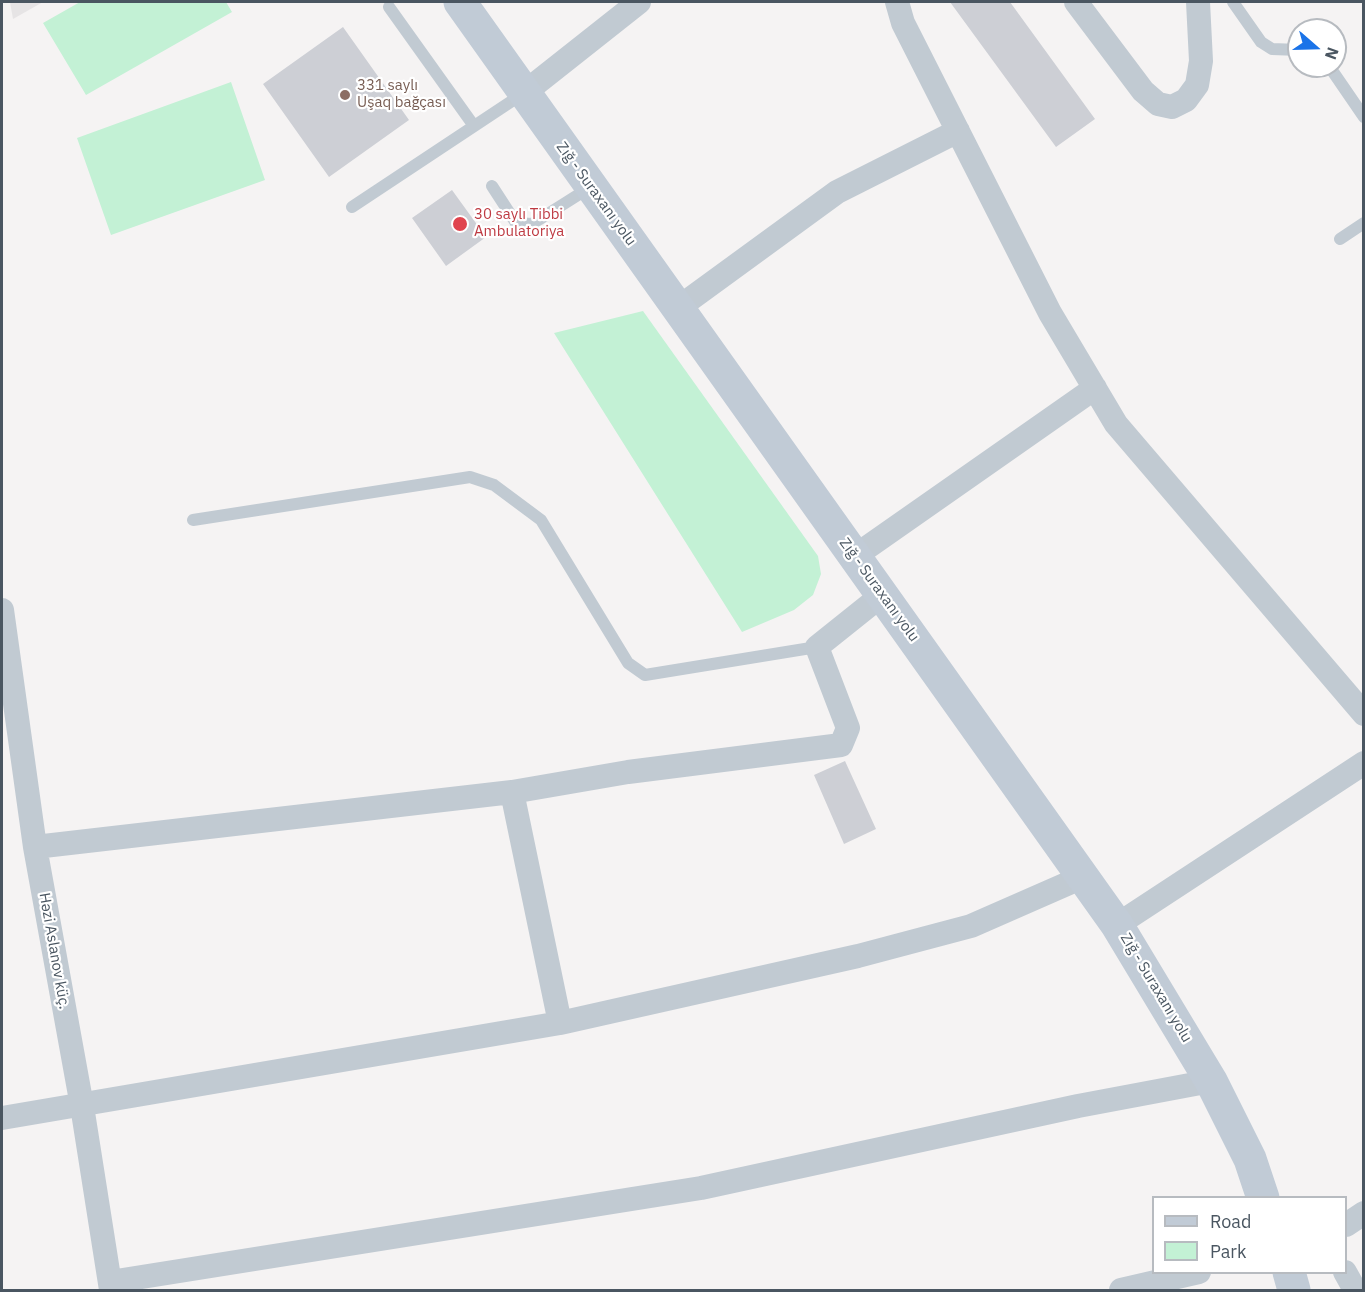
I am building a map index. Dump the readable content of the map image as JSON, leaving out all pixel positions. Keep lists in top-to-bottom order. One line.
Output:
{"streets":{"main road":["Zığ - Suraxanı yolu"],"street":["Həzi Aslanov küç."]},"places":["331 saylı Uşaq bağçası","30 saylı Tibbi Ambulatoriya"],"legend":["Road","Park"],"north":"right"}
